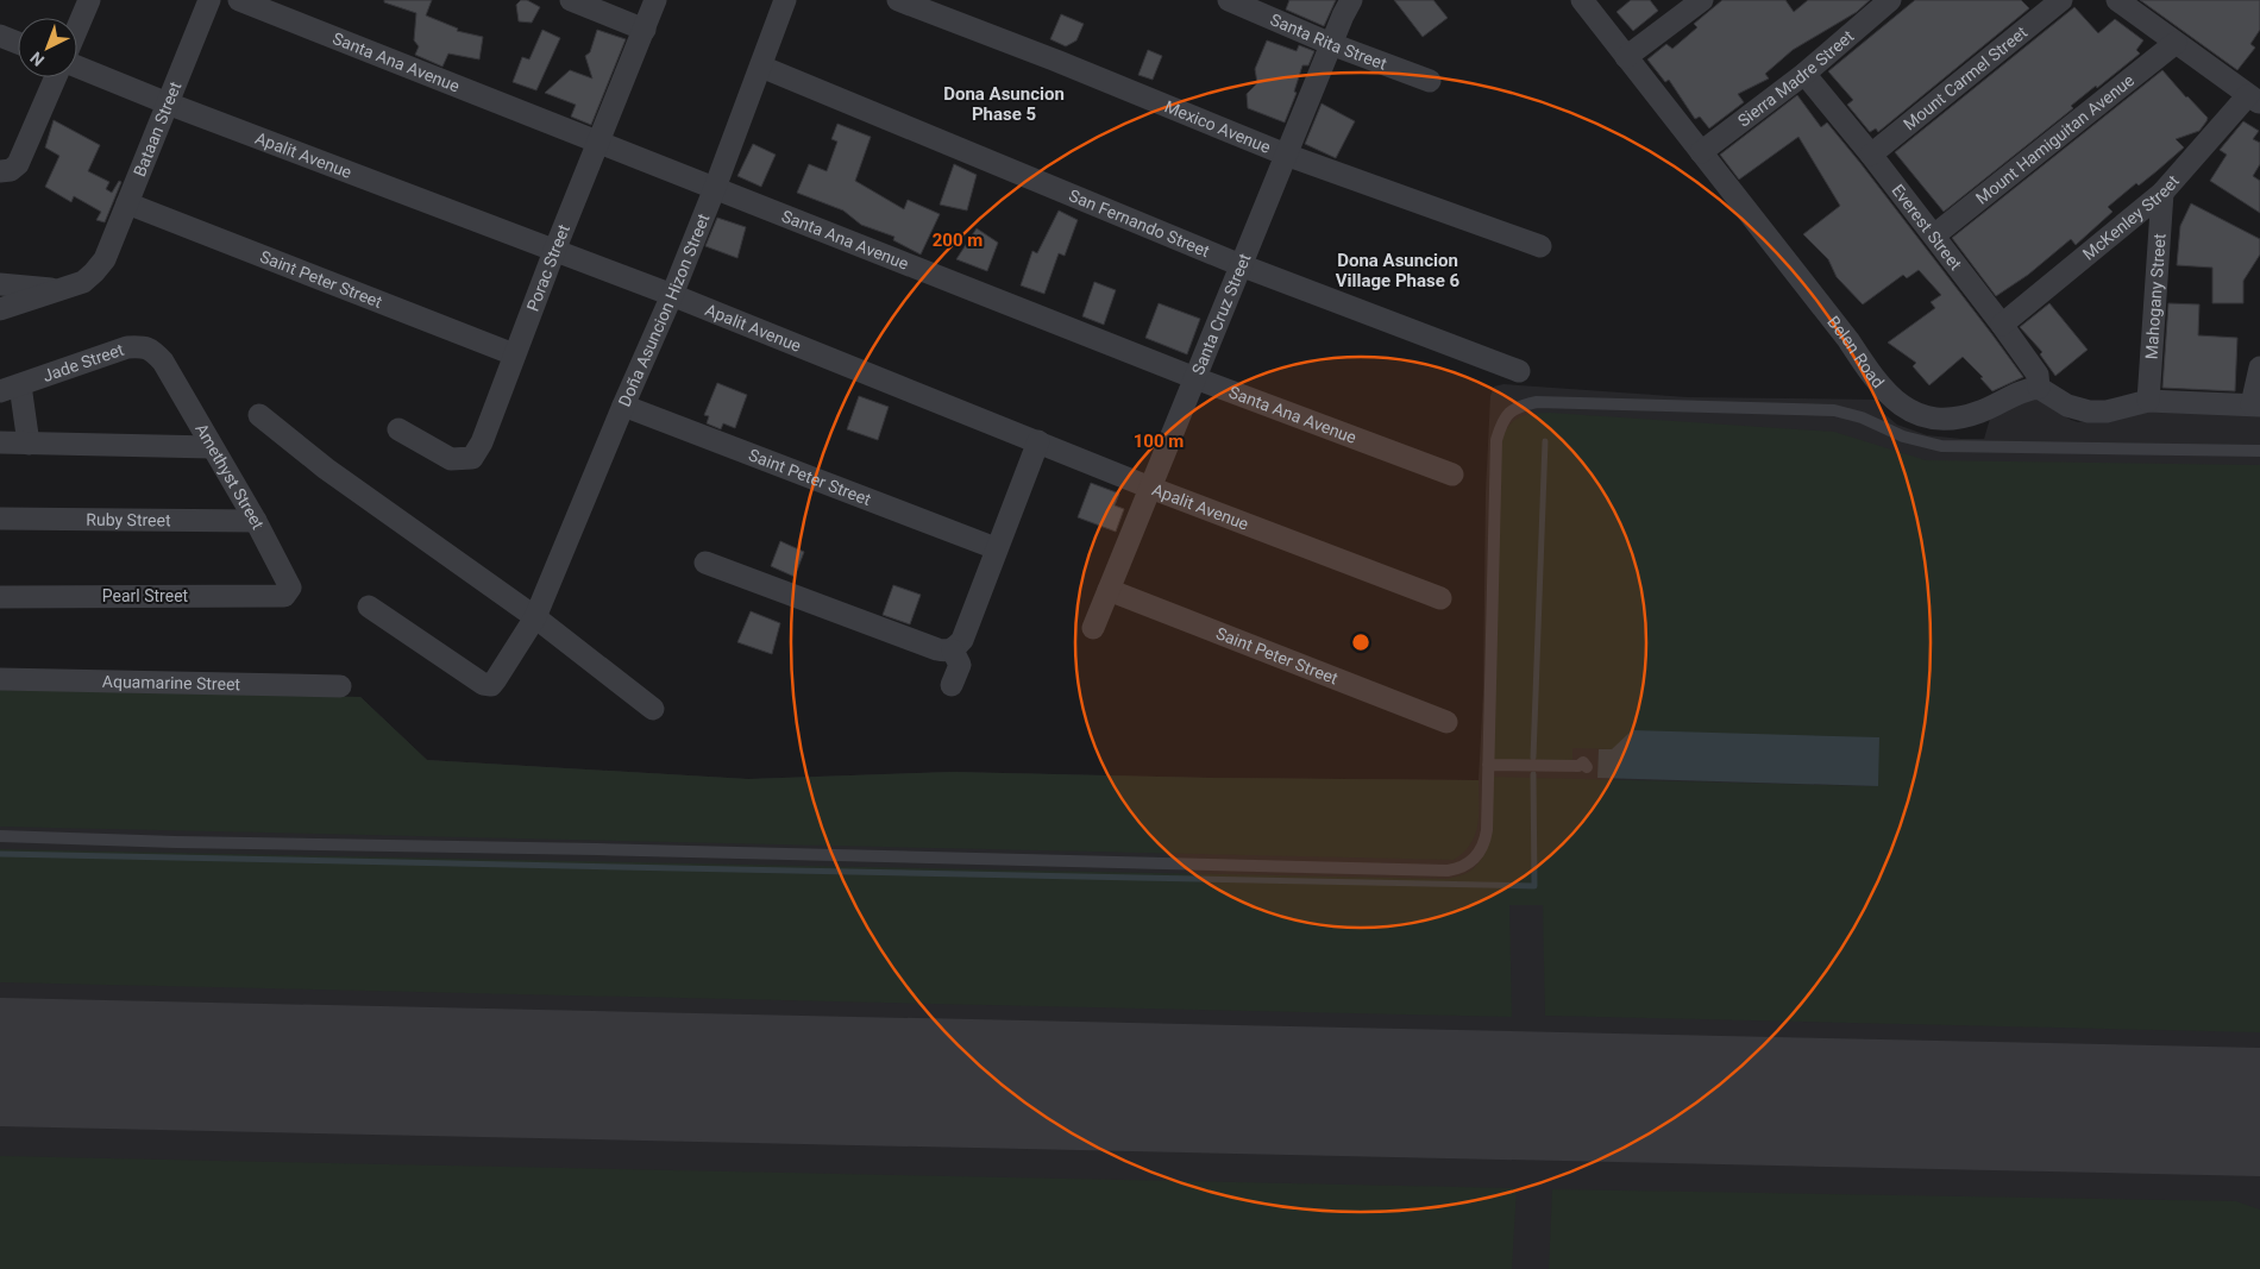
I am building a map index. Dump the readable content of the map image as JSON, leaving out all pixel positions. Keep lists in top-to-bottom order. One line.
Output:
{"streets":{"street":["Santa Rita Street","Santa Ana Avenue","Sierra Madre Street","Mount Carmel Street","Mexico Avenue","Bataan Street","Mount Hamiguitan Avenue","Apalit Avenue","McKenley Street","San Fernando Street","Everest Street","Porac Street","Saint Peter Street","Mahogany Street","Doña Asuncion Hizon Street","Santa Cruz Street","Belen Road","Jade Street","Amethyst Street","Ruby Street","Pearl Street","Aquamarine Street"]},"crossings":[["Santa Rita Street","Santa Cruz Street"],["Santa Ana Avenue","Porac Street"],["Santa Ana Avenue","Doña Asuncion Hizon Street"],["Santa Ana Avenue","Santa Cruz Street"],["Sierra Madre Street","Everest Street"],["Sierra Madre Street","Belen Road"],["Mount Carmel Street","Everest Street"],["Mexico Avenue","Santa Cruz Street"],["Bataan Street","Apalit Avenue"],["Bataan Street","Saint Peter Street"],["Mount Hamiguitan Avenue","Everest Street"],["Apalit Avenue","Porac Street"],["Apalit Avenue","Doña Asuncion Hizon Street"],["Apalit Avenue","Santa Cruz Street"],["McKenley Street","Everest Street"],["McKenley Street","Mahogany Street"],["San Fernando Street","Doña Asuncion Hizon Street"],["San Fernando Street","Santa Cruz Street"],["Everest Street","Belen Road"],["Porac Street","Saint Peter Street"],["Saint Peter Street","Doña Asuncion Hizon Street"],["Saint Peter Street","Santa Cruz Street"],["Jade Street","Amethyst Street"],["Amethyst Street","Ruby Street"],["Amethyst Street","Pearl Street"]],"districts":["Dona Asuncion Phase 5","Dona Asuncion Village Phase 6"],"north":"bottom left","rings":["200 m","100 m"]}
